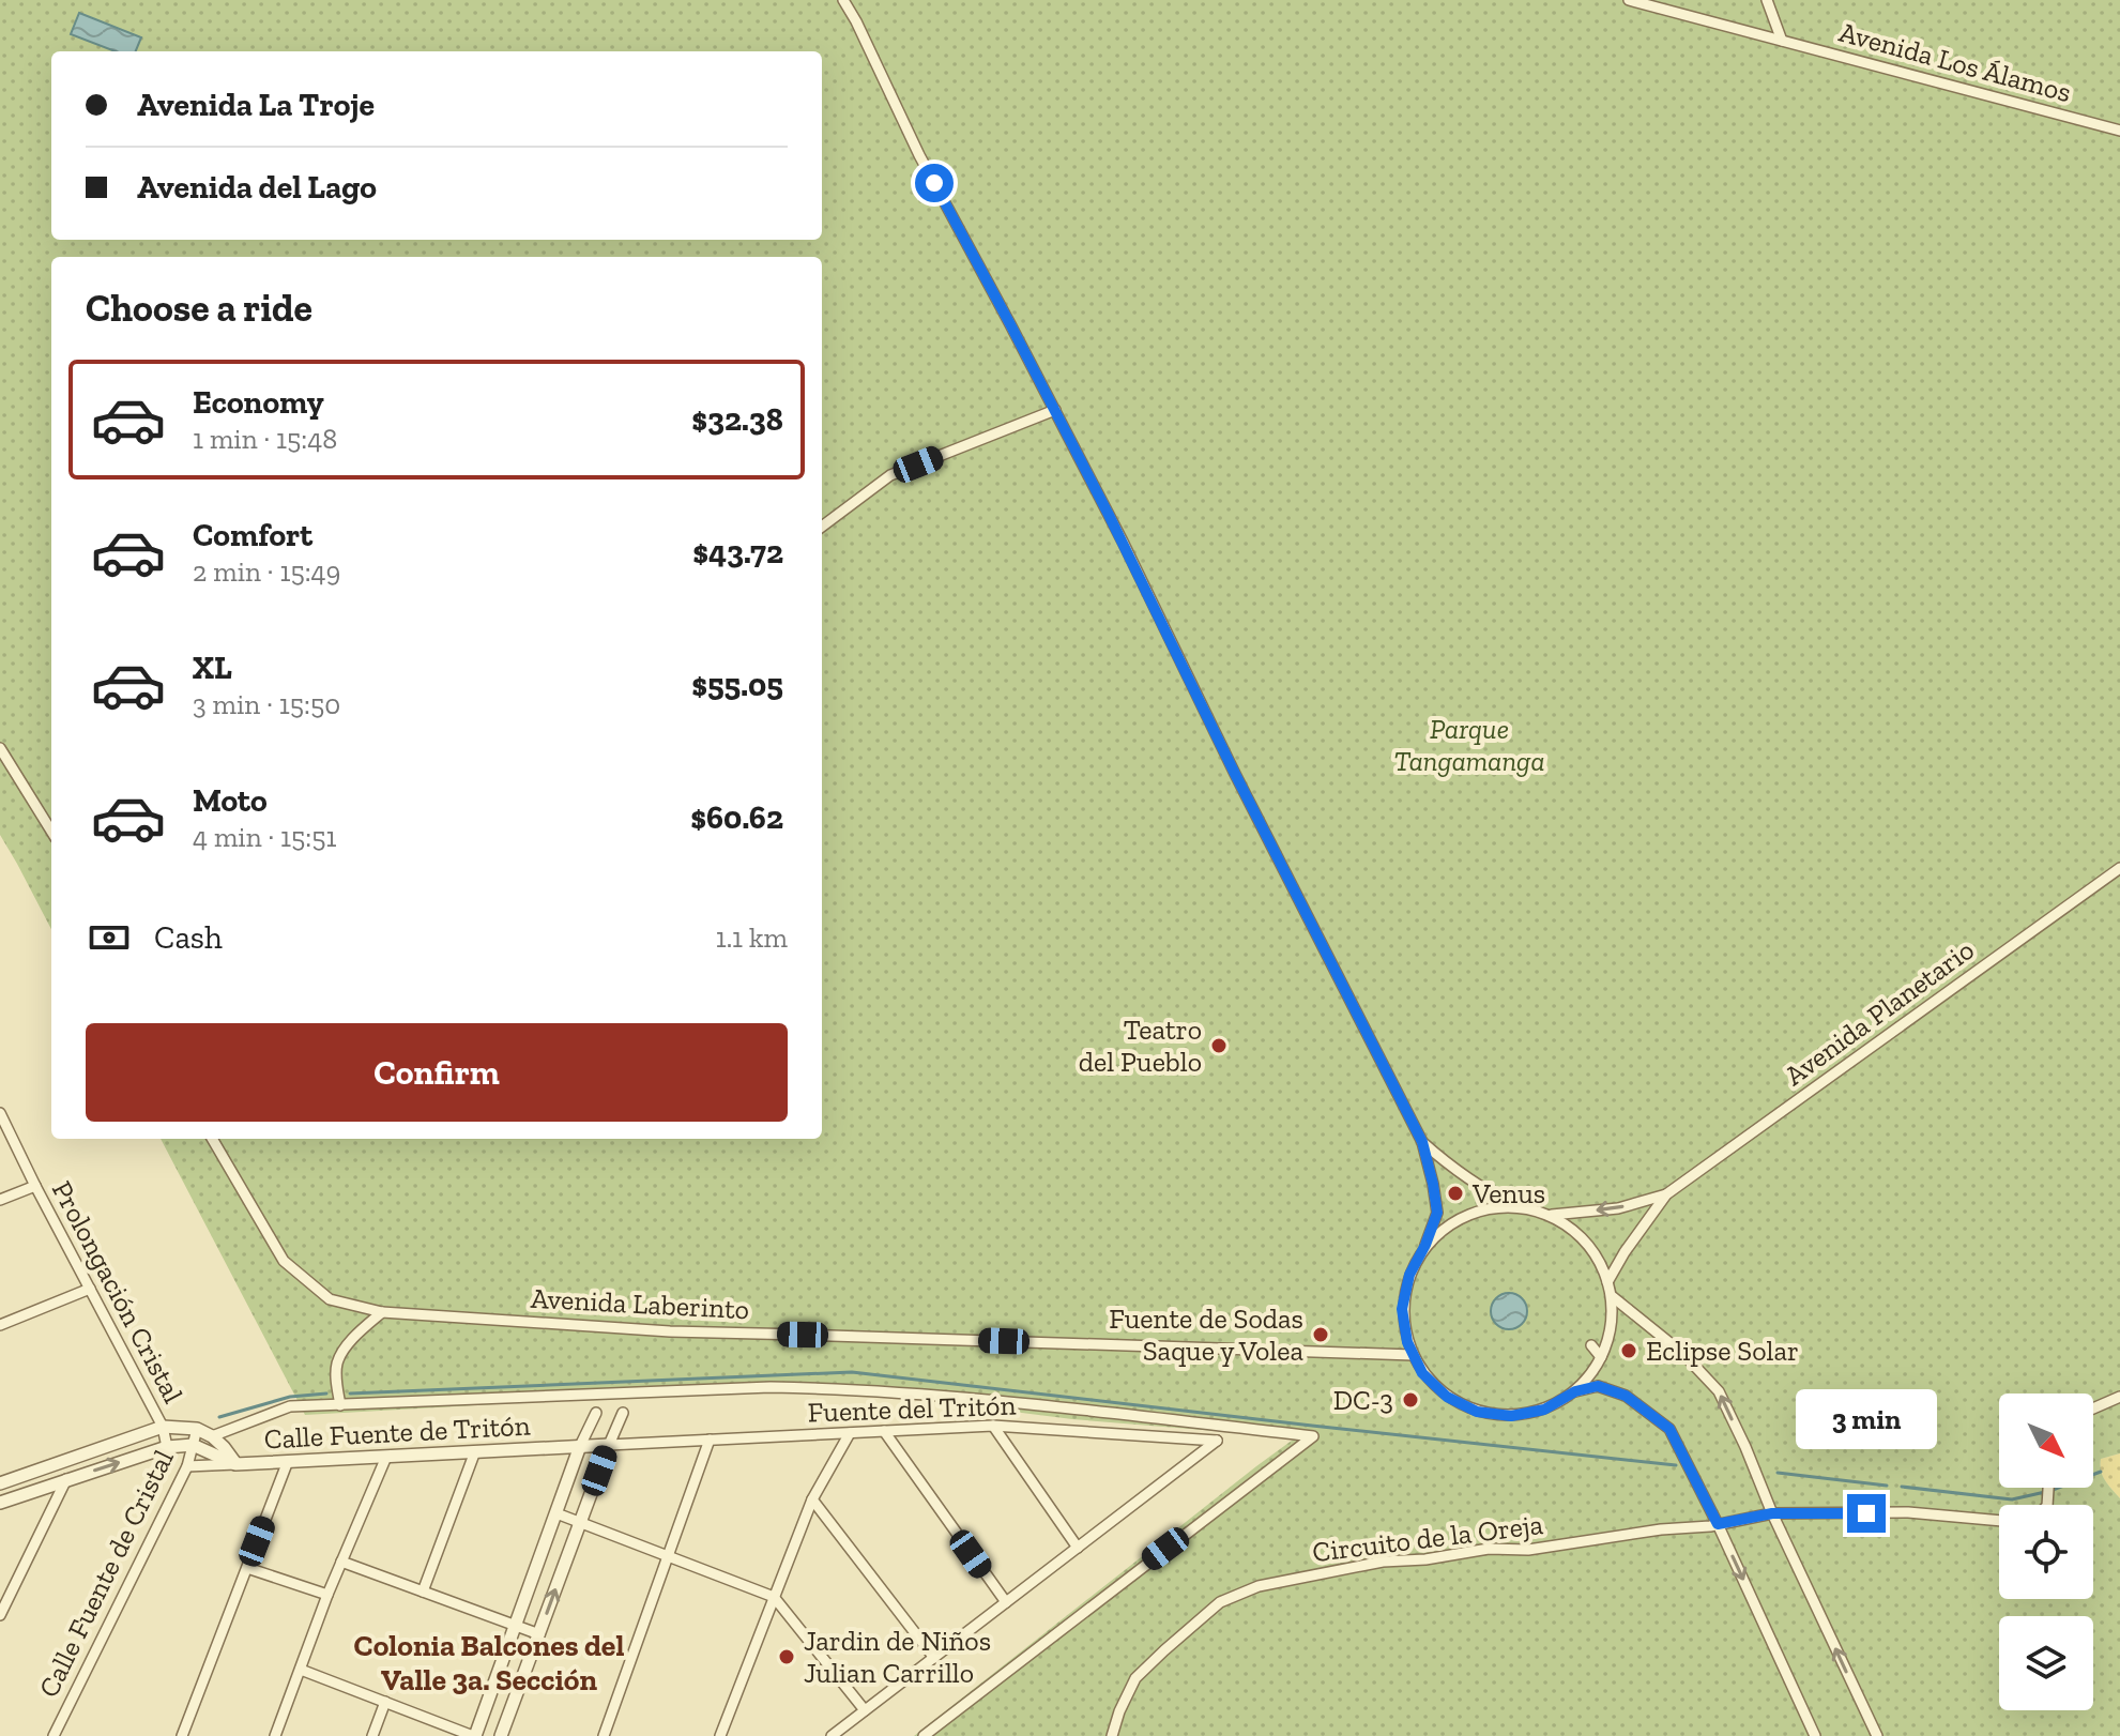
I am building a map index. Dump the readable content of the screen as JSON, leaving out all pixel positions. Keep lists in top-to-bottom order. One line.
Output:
{"streets":{"street":["Avenida Los Álamos","Avenida Planetario","Prolongación Cristal","Avenida Laberinto","Fuente del Tritón","Calle Fuente de Tritón","Circuito de la Oreja","Calle Fuente de Cristal"]},"crossings":[["Avenida Planetario","Avenida Laberinto"],["Fuente del Tritón","Calle Fuente de Tritón"],["Calle Fuente de Tritón","Calle Fuente de Cristal"]],"districts":["Colonia Balcones del Valle 3a. Sección"],"parks":["Parque Tangamanga"],"places":["Teatro del Pueblo","Venus","Fuente de Sodas Saque y Volea","Eclipse Solar","DC-3","Jardin de Niños Julian Carrillo"],"north":"bottom right","page":{"banner":["Avenida La Troje","Avenida del Lago"],"heading":"Choose a ride","list":[{"name":"Economy","note":"1 min · 15:48","value":"$32.38"},{"name":"Comfort","note":"2 min · 15:49","value":"$43.72"},{"name":"XL","note":"3 min · 15:50","value":"$55.05"},{"name":"Moto","note":"4 min · 15:51","value":"$60.62"}],"pay":["Cash","1.1 km"],"buttons":"Confirm","bubble":"3 min"}}
